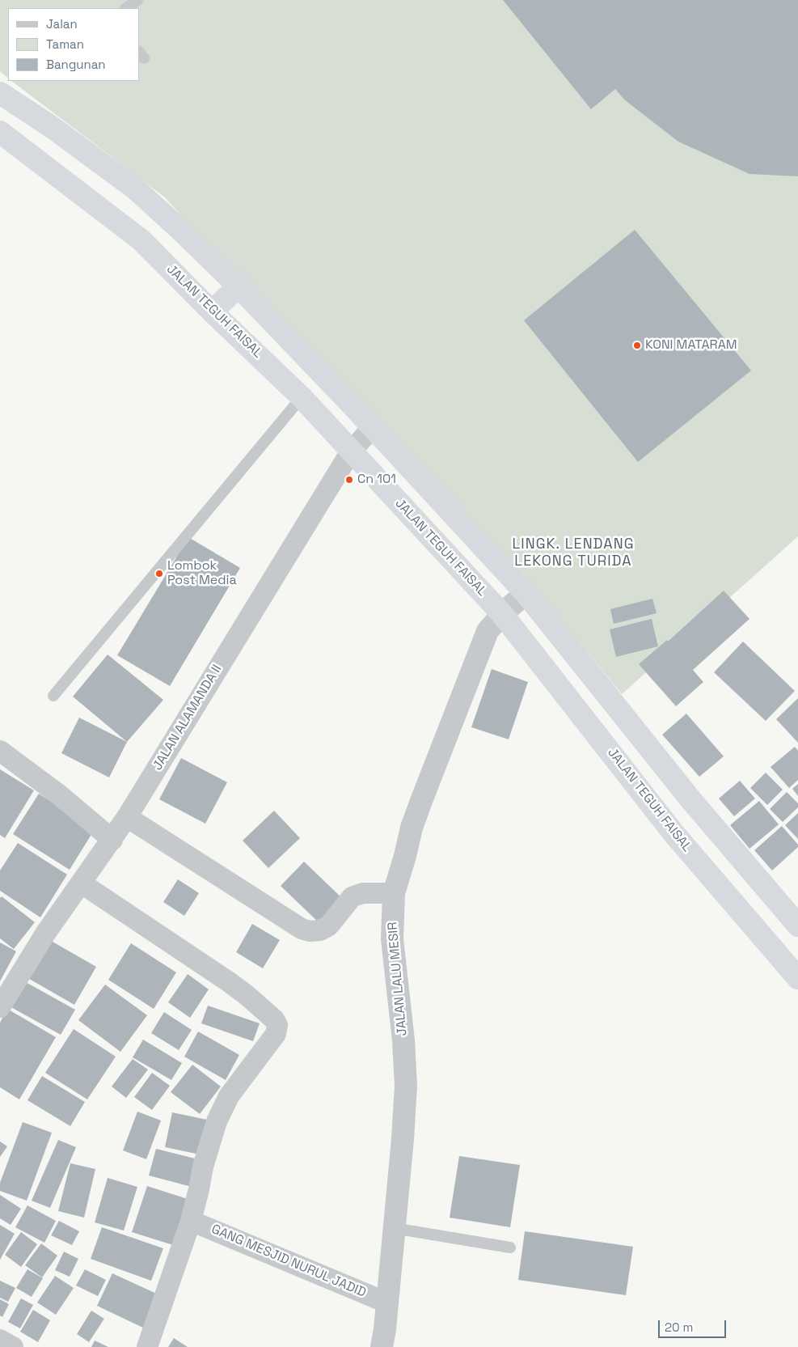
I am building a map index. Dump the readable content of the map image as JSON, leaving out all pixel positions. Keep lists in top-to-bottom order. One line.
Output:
{"streets":{"highway":["JALAN TEGUH FAISAL"],"street":["JALAN ALAMANDA II","JALAN LALU MESIR","GANG MESJID NURUL JADID"]},"crossings":[["JALAN TEGUH FAISAL","JALAN ALAMANDA II"],["JALAN TEGUH FAISAL","JALAN LALU MESIR"],["JALAN LALU MESIR","GANG MESJID NURUL JADID"]],"districts":["LINGK. LENDANG LEKONG TURIDA"],"places":["KONI MATARAM","Cn 101","Lombok Post Media"],"legend":["Jalan","Taman","Bangunan"],"scale_bar":"20 m"}
